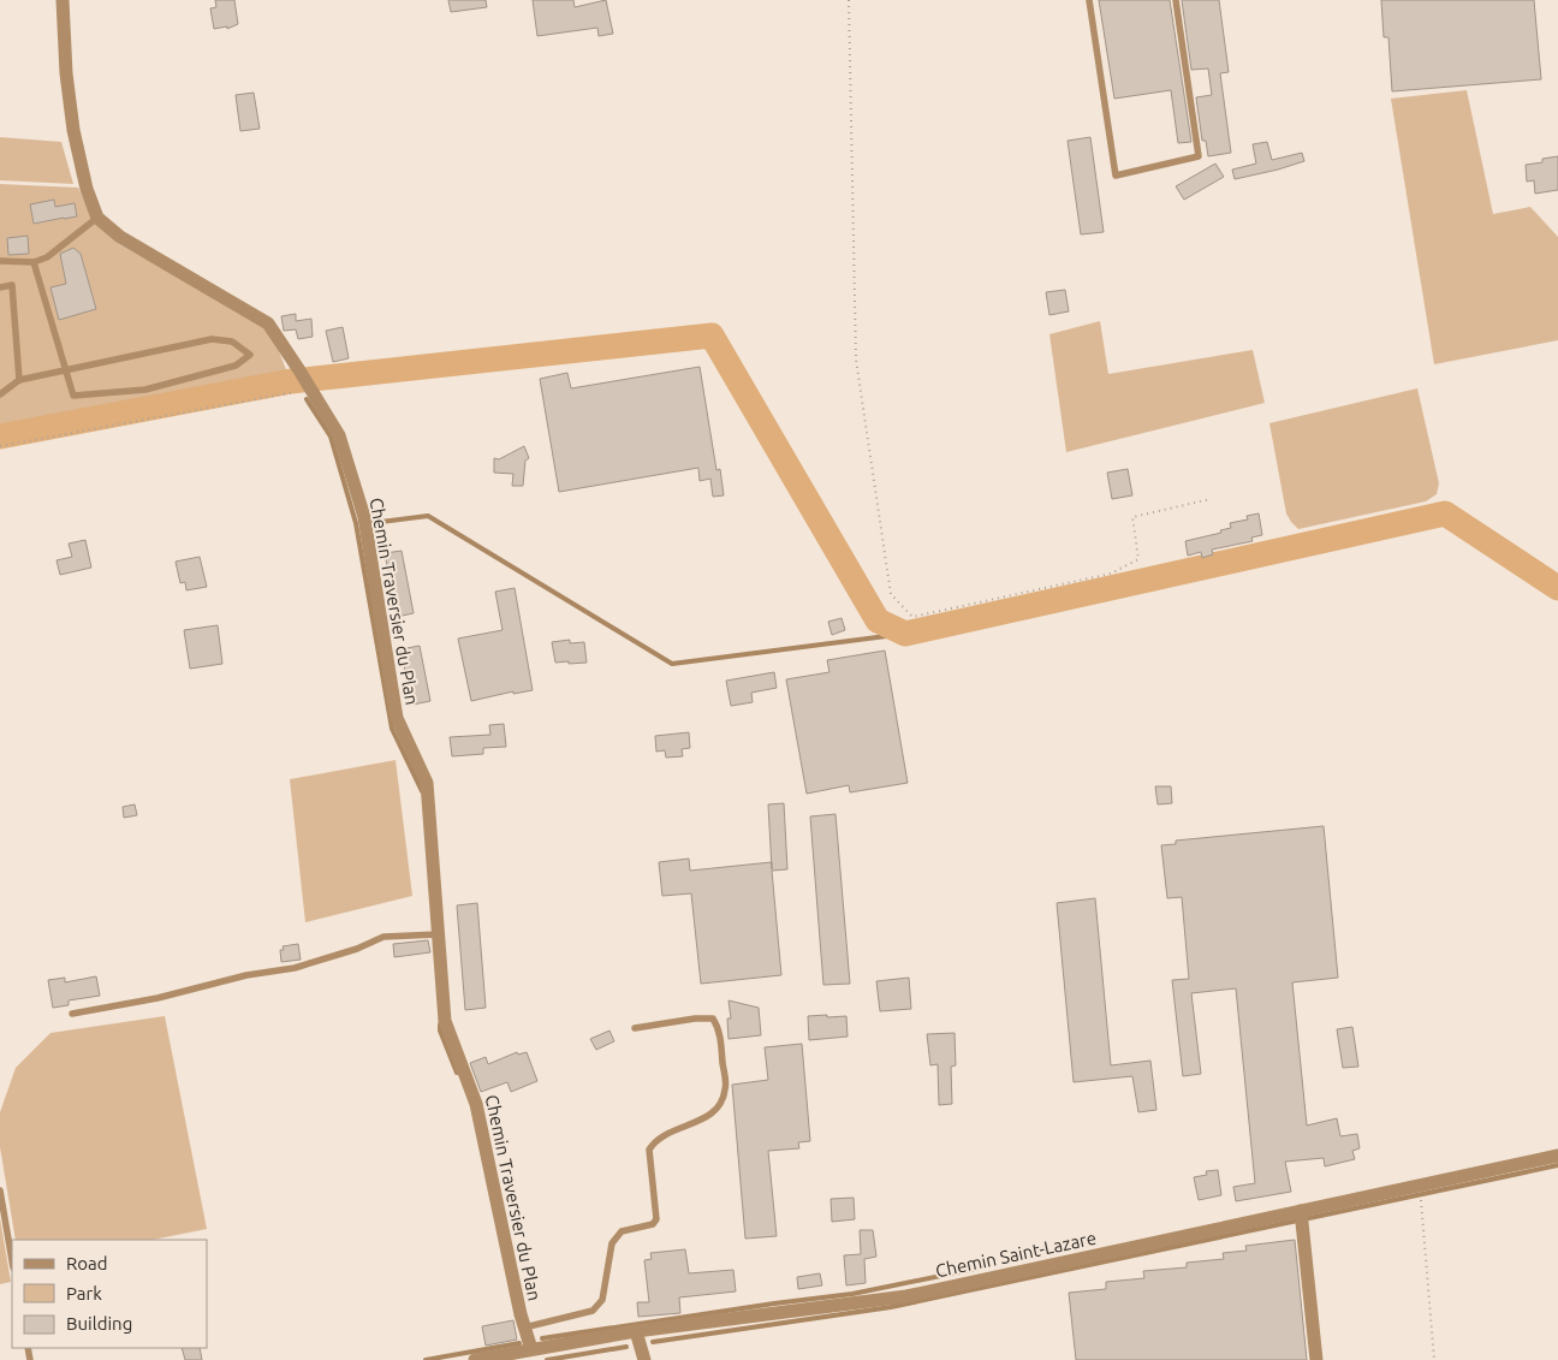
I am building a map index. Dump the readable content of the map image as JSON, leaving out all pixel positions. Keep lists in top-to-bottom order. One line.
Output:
{"streets":{"street":["Chemin Traversier du Plan","Chemin Saint-Lazare"]},"crossings":[["Chemin Traversier du Plan","Chemin Saint-Lazare"]],"legend":["Road","Park","Building"]}
